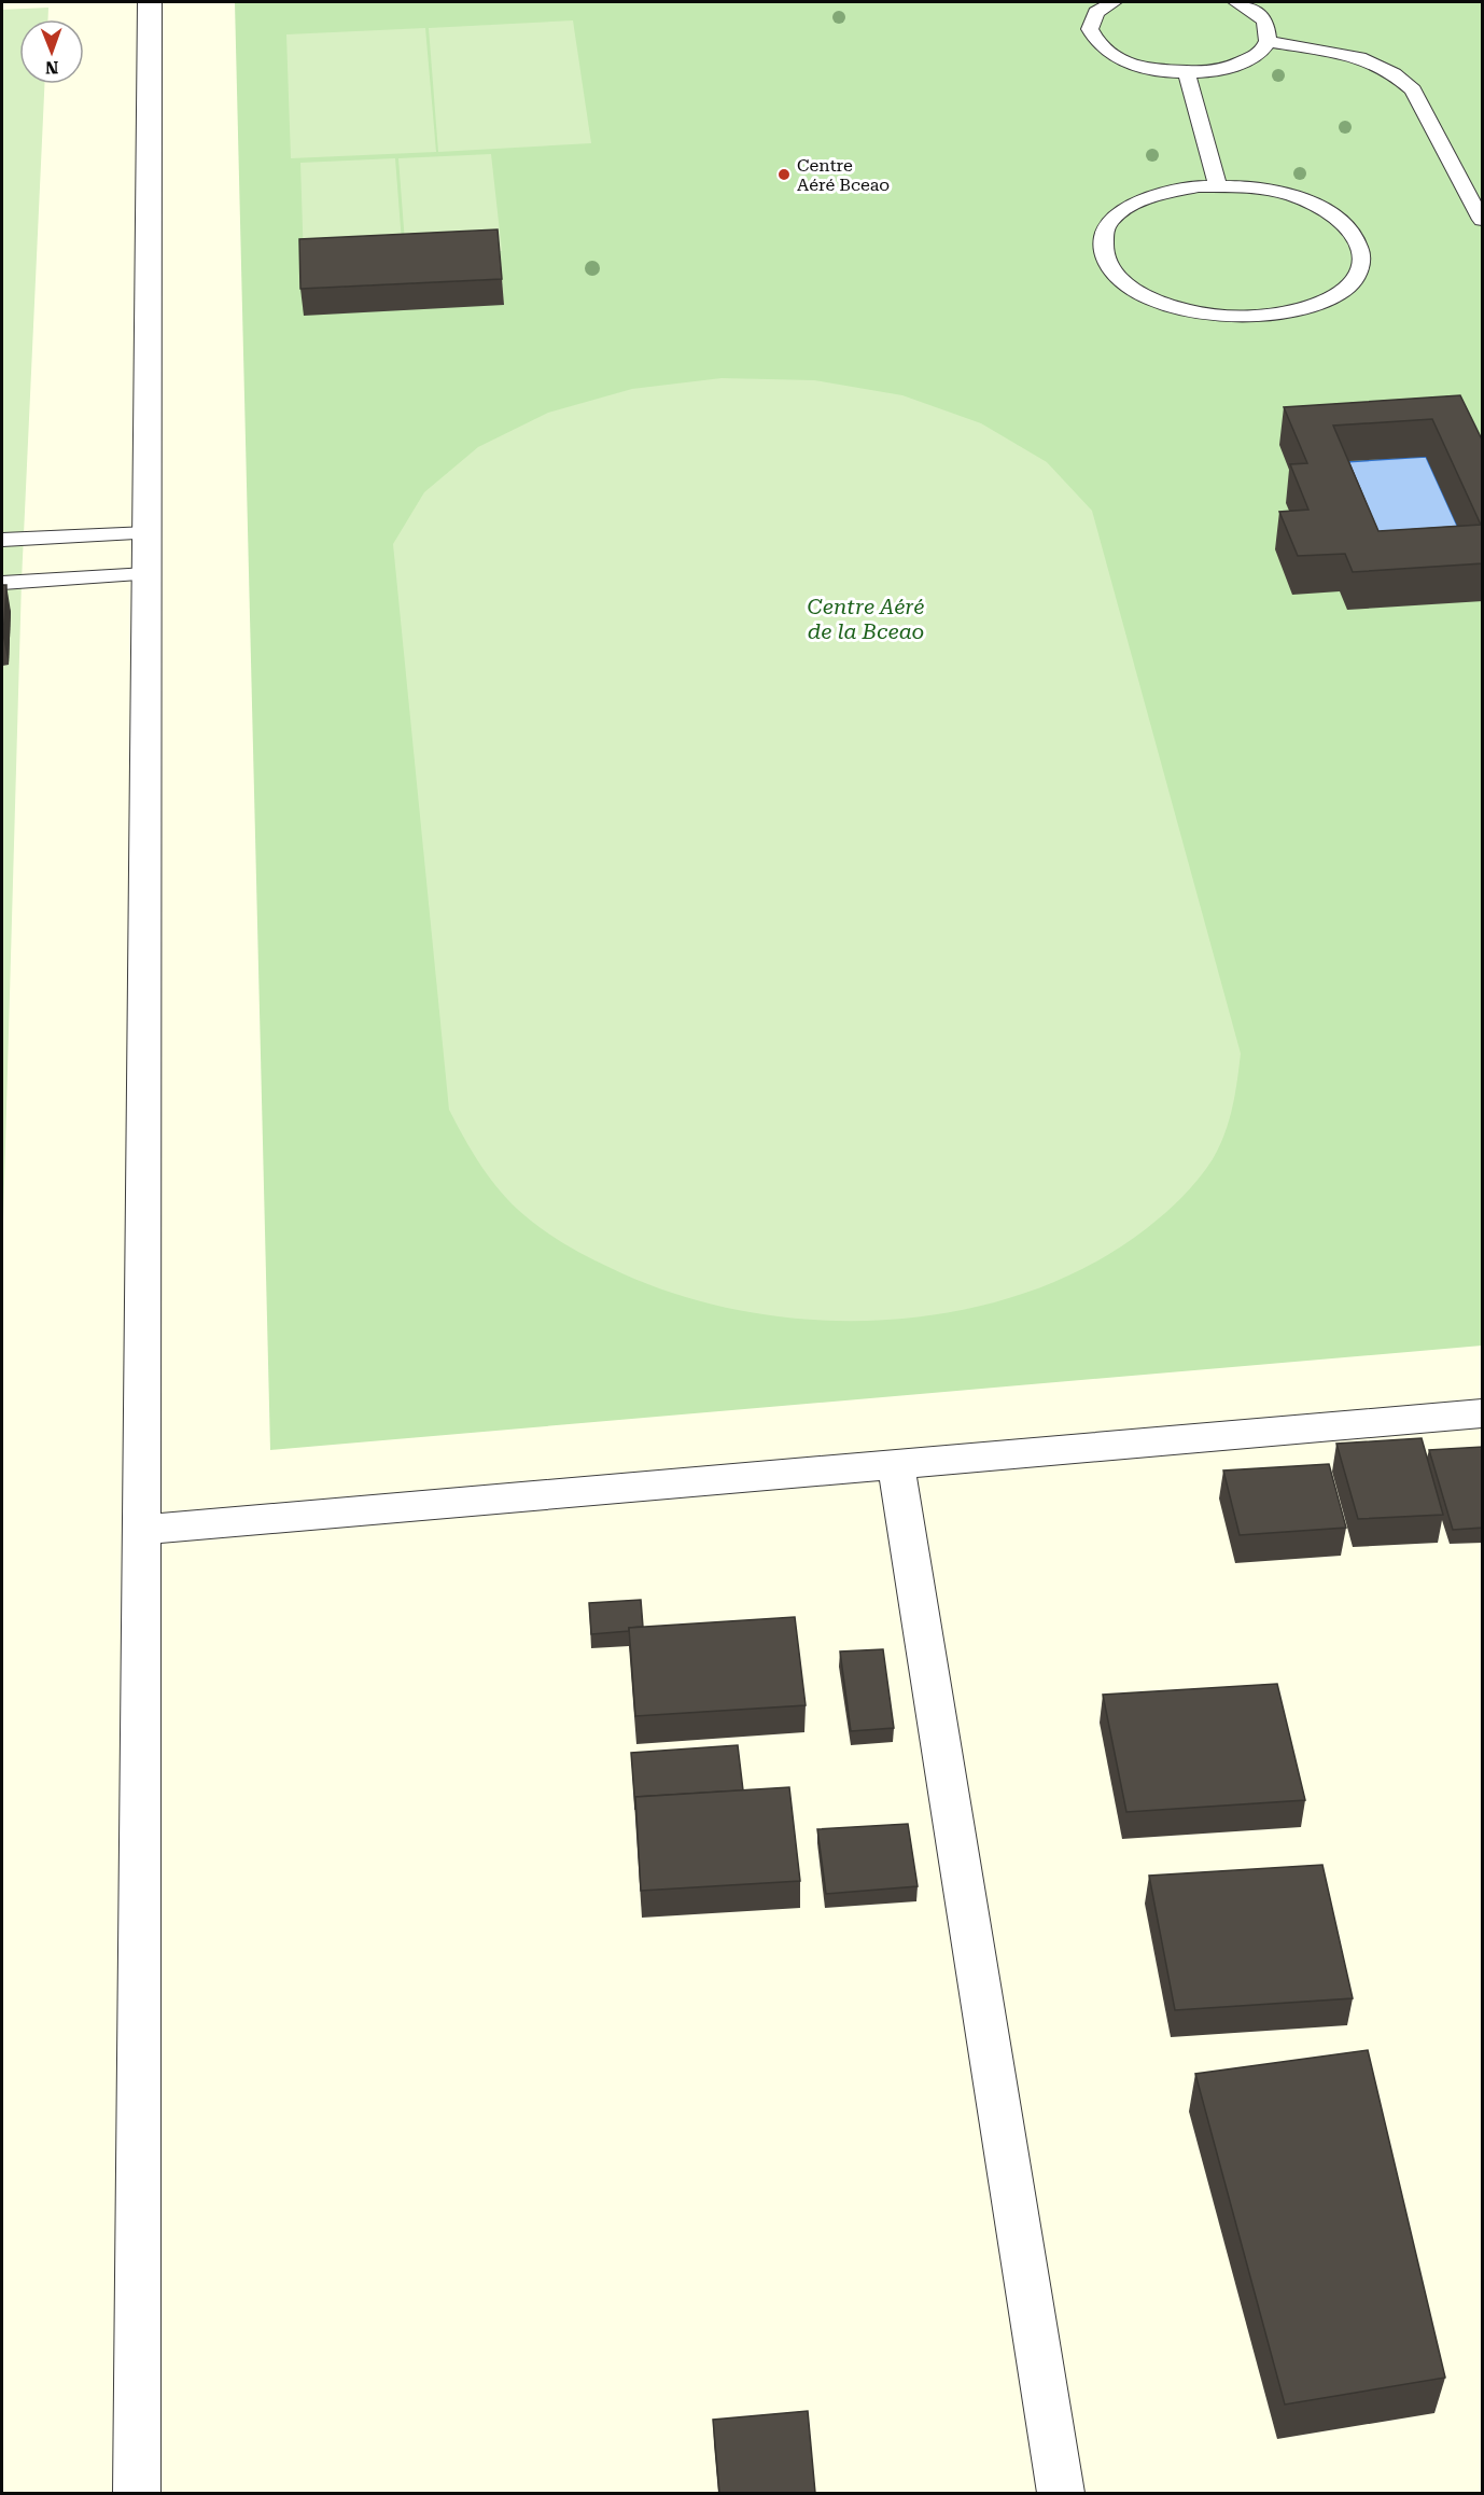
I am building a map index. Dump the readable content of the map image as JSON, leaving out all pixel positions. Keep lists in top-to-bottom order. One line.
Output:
{"parks":["Centre Aéré de la Bceao"],"places":["Centre Aéré Bceao"],"north":"bottom"}
